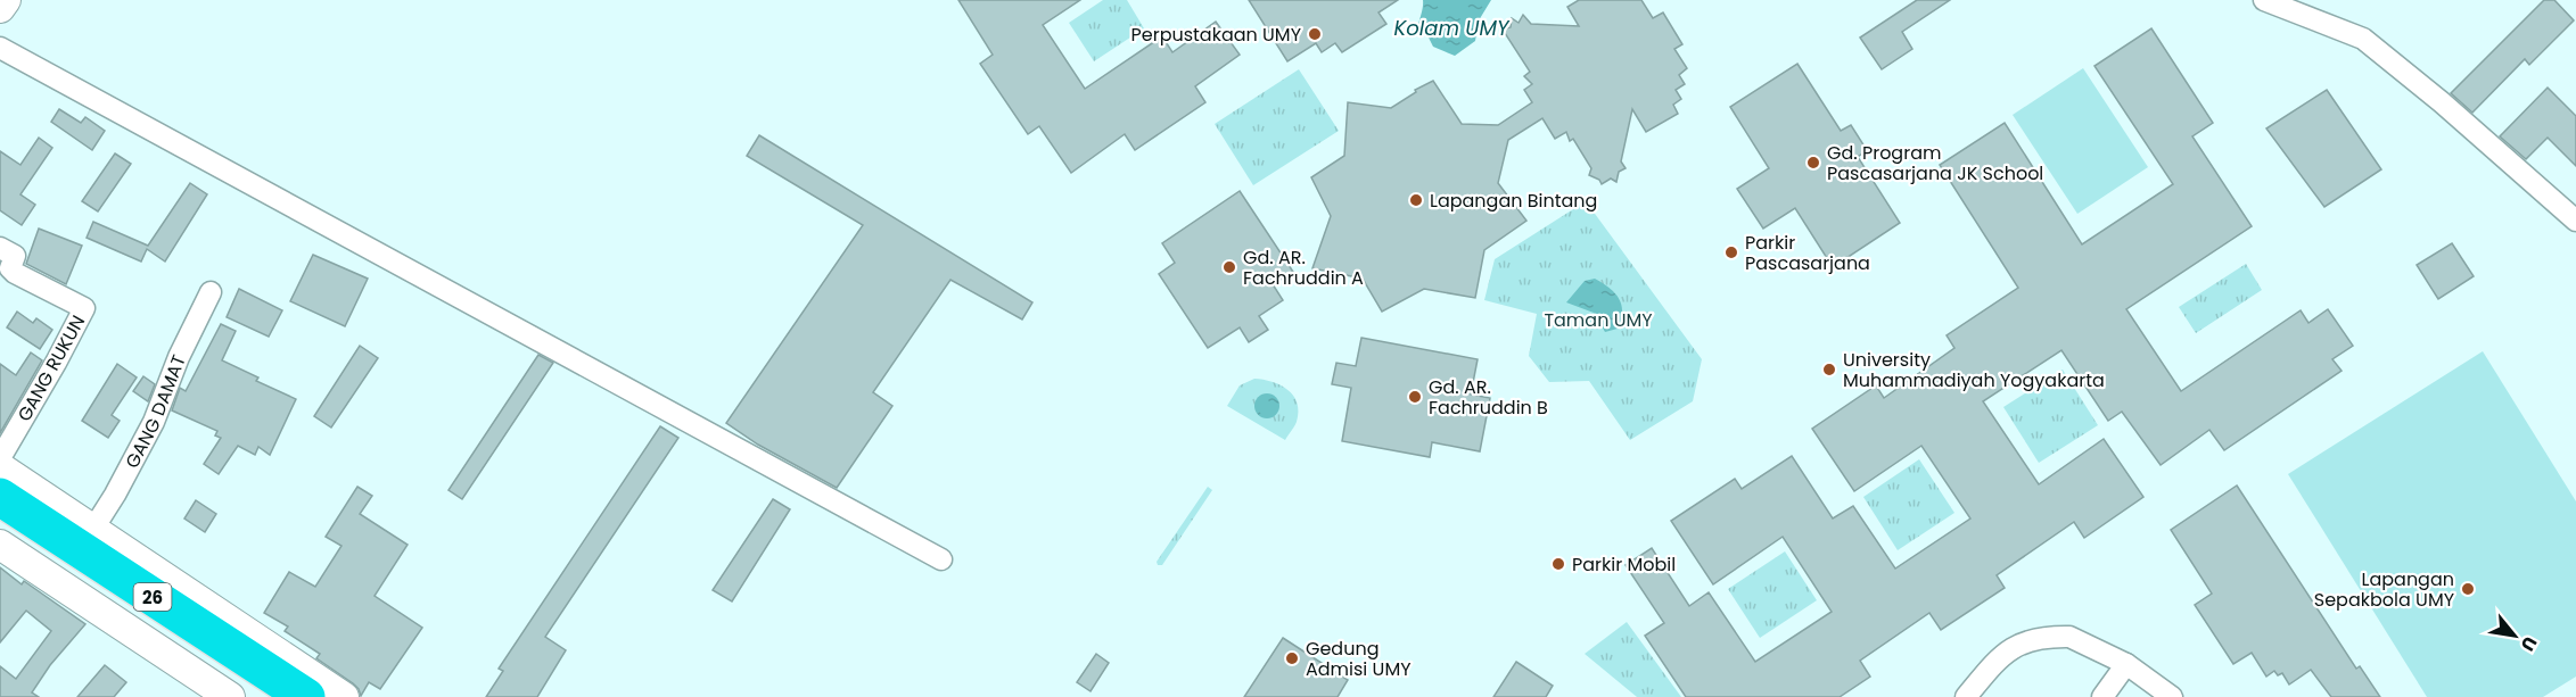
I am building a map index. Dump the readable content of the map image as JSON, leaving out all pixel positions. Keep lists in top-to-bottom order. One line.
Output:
{"streets":{"highway":["26"],"street":["GANG RUKUN","GANG DAMAT"]},"water":["Kolam UMY"],"parks":["Taman UMY"],"places":["Perpustakaan UMY","Gd. Program Pascasarjana JK School","Lapangan Bintang","Parkir Pascasarjana","Gd. AR. Fachruddin A","University Muhammadiyah Yogyakarta","Gd. AR. Fachruddin B","Parkir Mobil","Lapangan Sepakbola UMY","Gedung Admisi UMY"],"north":"bottom right"}
